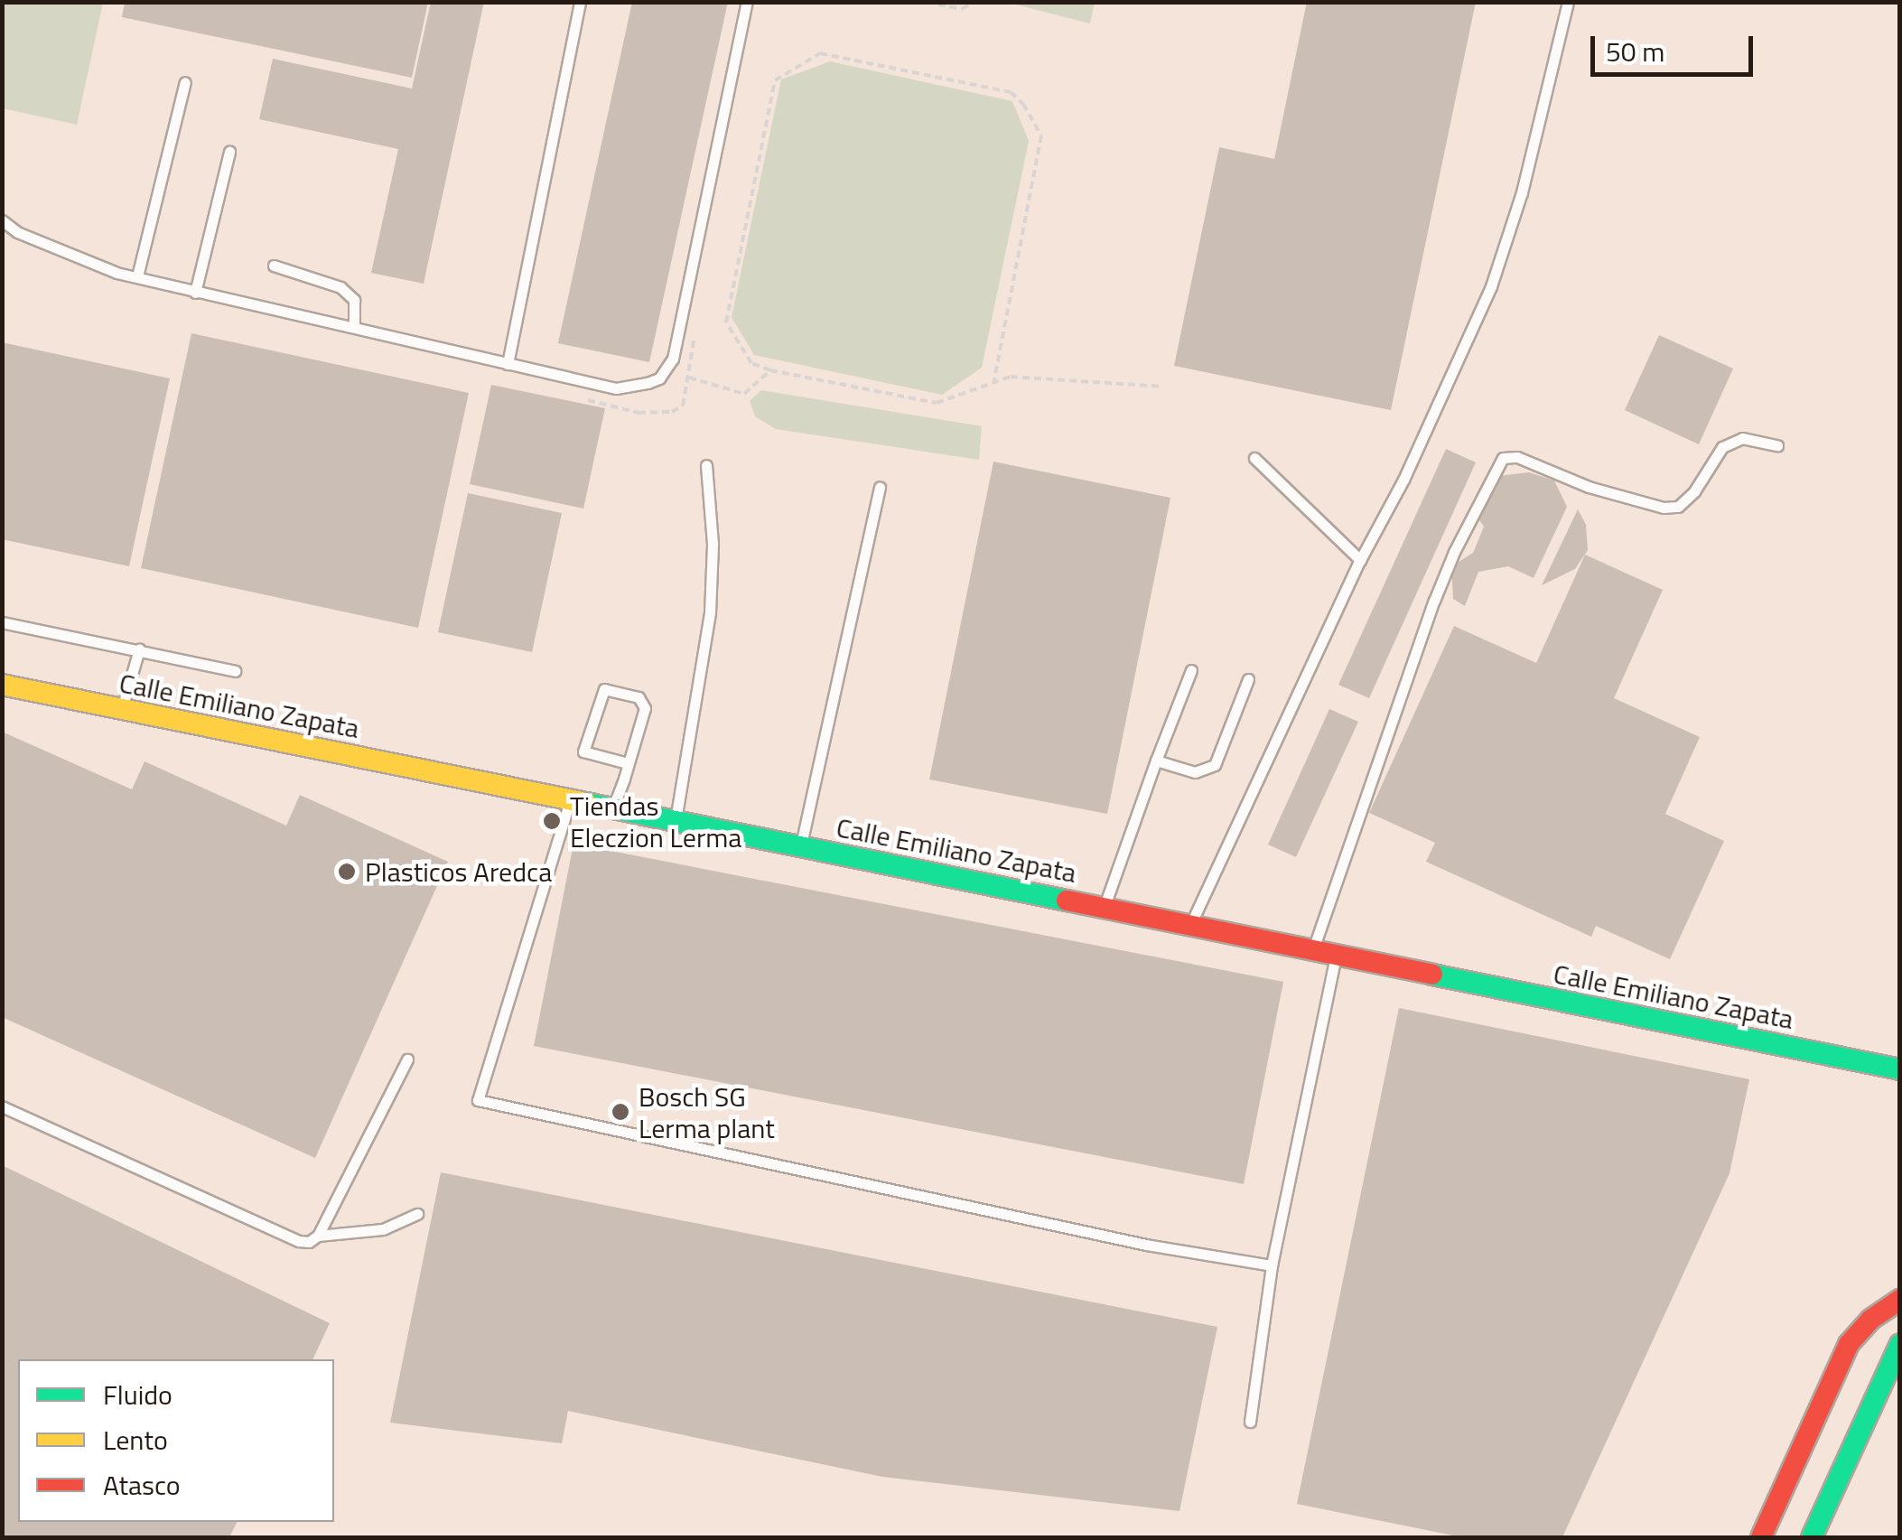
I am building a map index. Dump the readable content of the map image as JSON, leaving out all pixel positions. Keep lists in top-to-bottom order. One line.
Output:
{"streets":{"street":["Calle Emiliano Zapata"]},"places":["Tiendas Eleczion Lerma","Plasticos Aredca","Bosch SG Lerma plant"],"legend":["Fluido","Lento","Atasco"],"scale_bar":"50 m"}
